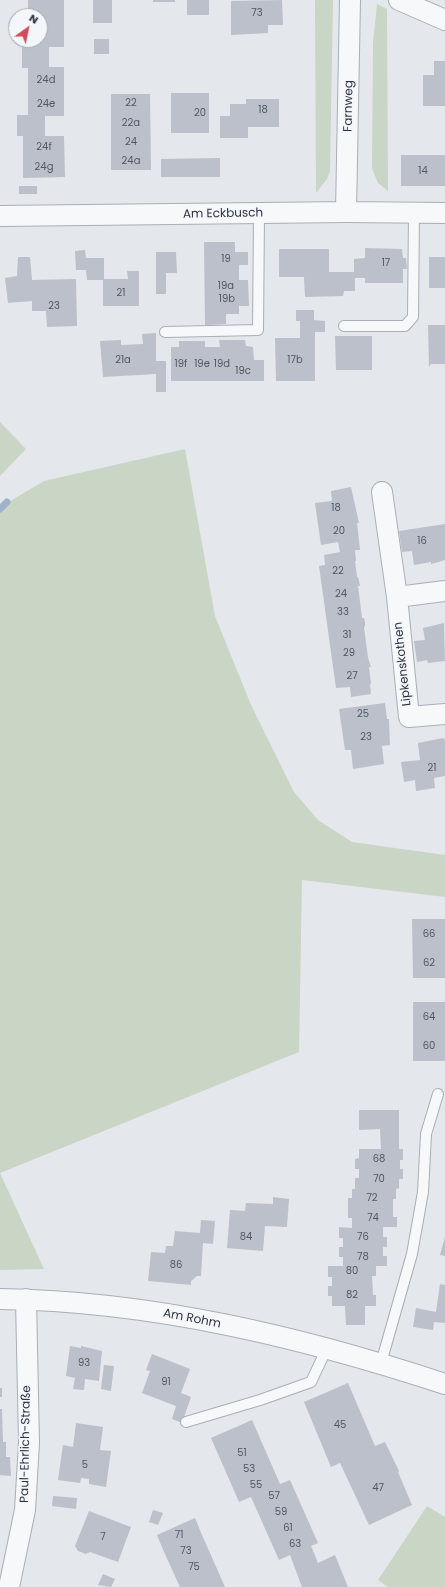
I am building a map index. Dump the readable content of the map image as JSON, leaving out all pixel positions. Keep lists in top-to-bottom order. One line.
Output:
{"streets":{"street":["Farnweg","Am Eckbusch","Lipkenskothen","Am Rohm","Paul-Ehrlich-Straße"]},"crossings":[["Farnweg","Am Eckbusch"],["Am Rohm","Paul-Ehrlich-Straße"]],"house_numbers":["73","24d","22","24e","18","20","22a","24","24f","24a","24g","14","19","17","19a","21","19b","23","21a","17b","19f","19e","19d","19c","18","20","16","22","24","33","31","29","27","25","23","21","66","62","64","60","68","70","72","74","84","76","78","86","80","82","93","91","45","51","5","53","55","47","57","59","61","71","7","63","73","75"],"north":"top right"}
